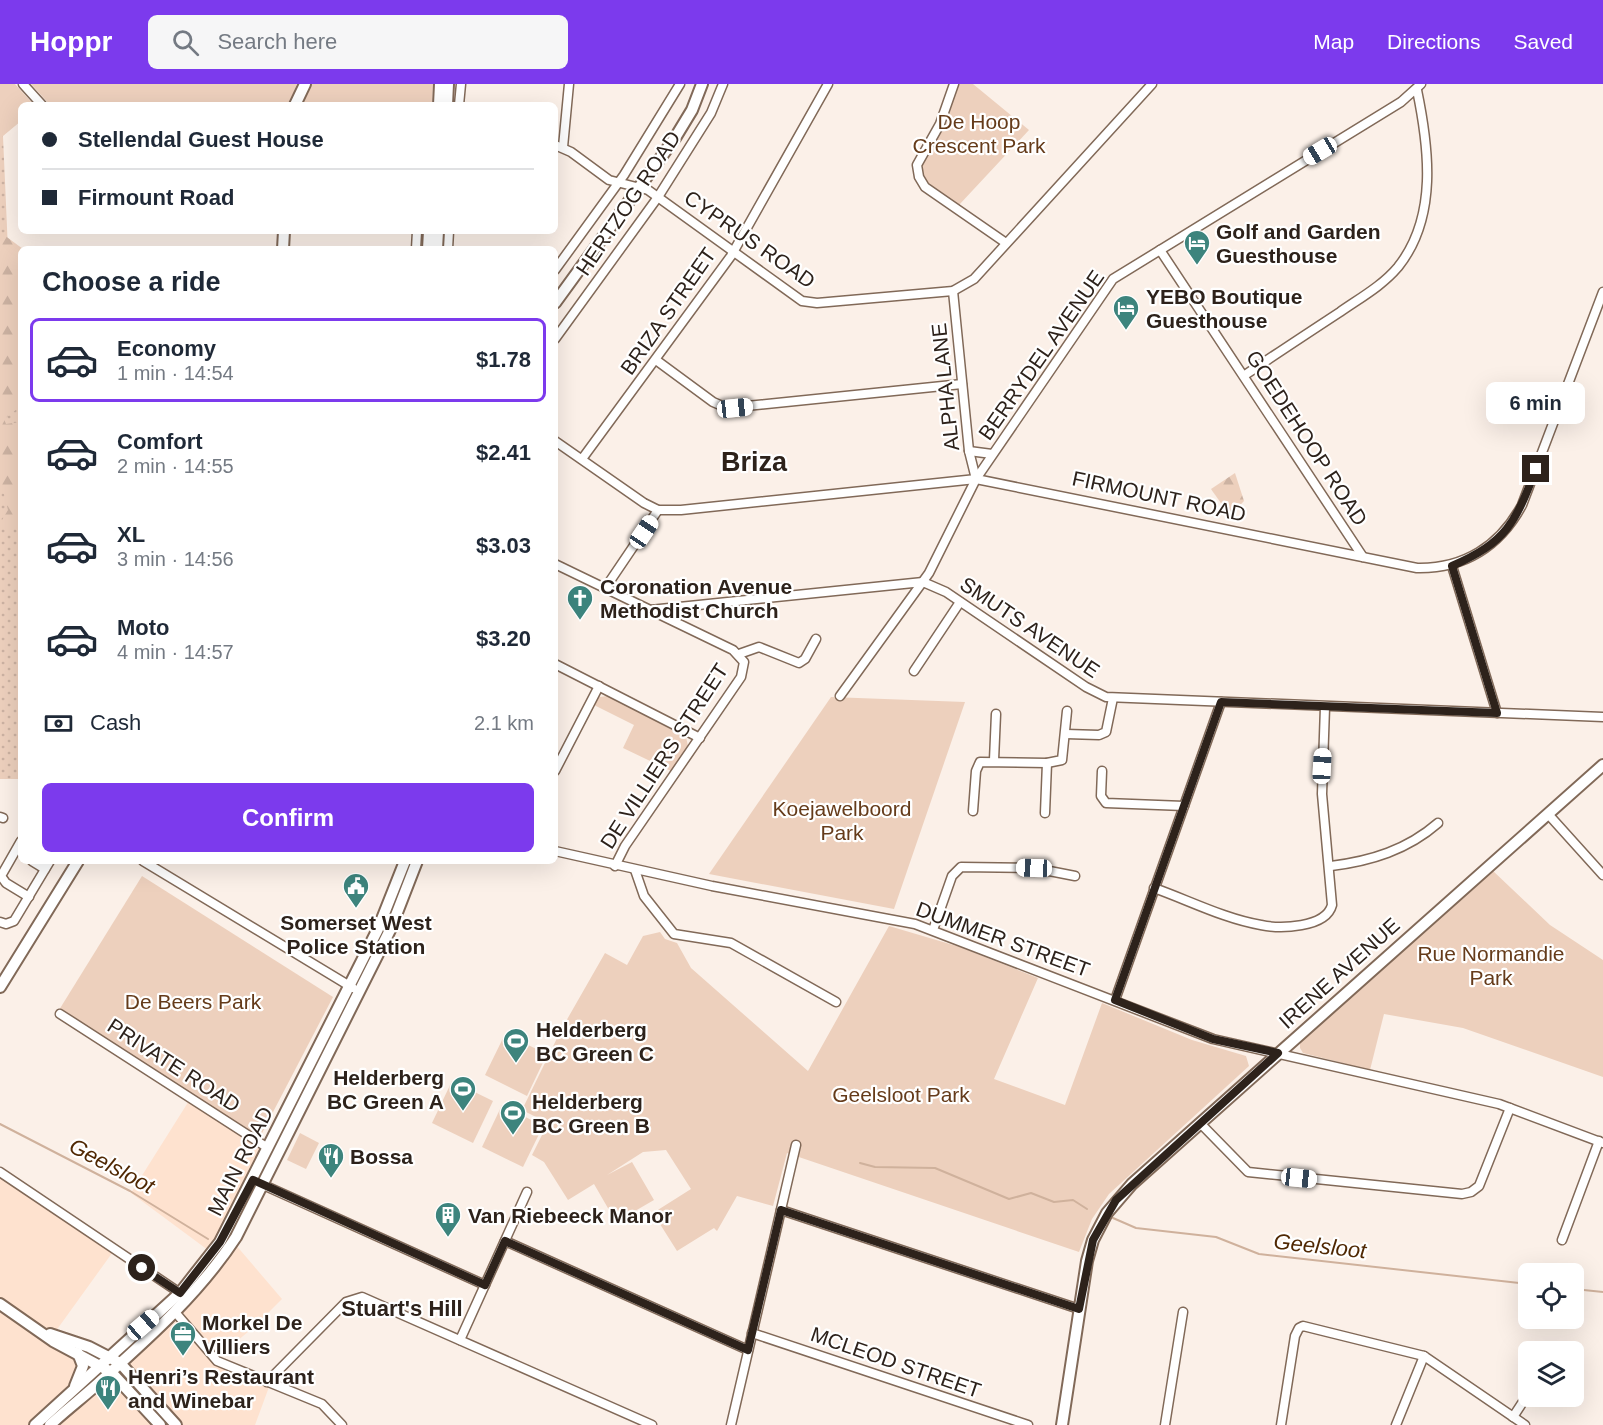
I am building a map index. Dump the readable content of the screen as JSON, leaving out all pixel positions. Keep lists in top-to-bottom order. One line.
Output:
{"streets":{"street":["HERTZOG ROAD","CYPRUS ROAD","BRIZA STREET","BERRYDEL AVENUE","ALPHA LANE","GOEDEHOOP ROAD","FIRMOUNT ROAD","SMUTS AVENUE","DE VILLIERS STREET","DUMMER STREET","IRENE AVENUE","PRIVATE ROAD","MAIN ROAD","MCLEOD STREET"]},"crossings":[["HERTZOG ROAD","CYPRUS ROAD"],["CYPRUS ROAD","BRIZA STREET"],["CYPRUS ROAD","ALPHA LANE"],["BERRYDEL AVENUE","ALPHA LANE"],["BERRYDEL AVENUE","GOEDEHOOP ROAD"],["BERRYDEL AVENUE","FIRMOUNT ROAD"],["BERRYDEL AVENUE","SMUTS AVENUE"],["ALPHA LANE","FIRMOUNT ROAD"],["GOEDEHOOP ROAD","FIRMOUNT ROAD"],["DE VILLIERS STREET","DUMMER STREET"],["DUMMER STREET","IRENE AVENUE"],["PRIVATE ROAD","MAIN ROAD"]],"districts":["Briza","Stuart's Hill"],"water":["Geelsloot"],"parks":["De Hoop Crescent Park","Koejawelboord Park","Rue Normandie Park","De Beers Park","Geelsloot Park"],"places":{"hotel":["Golf and Garden Guesthouse","YEBO Boutique Guesthouse"],"church":["Coronation Avenue Methodist Church"],"public building":["Somerset West Police Station"],"sports":["Helderberg BC Green C","Helderberg BC Green A","Helderberg BC Green B"],"restaurant":["Bossa","Henri’s Restaurant and Winebar"],"building":["Van Riebeeck Manor"],"office":["Morkel De Villiers"]},"page":{"header":"Hoppr","search":"Search here","nav":["Map","Directions","Saved"],"banner":["Stellendal Guest House","Firmount Road"],"heading":"Choose a ride","list":[{"name":"Economy","note":"1 min · 14:54","value":"$1.78"},{"name":"Comfort","note":"2 min · 14:55","value":"$2.41"},{"name":"XL","note":"3 min · 14:56","value":"$3.03"},{"name":"Moto","note":"4 min · 14:57","value":"$3.20"}],"bubble":"6 min","pay":["Cash","2.1 km"],"buttons":"Confirm"}}
